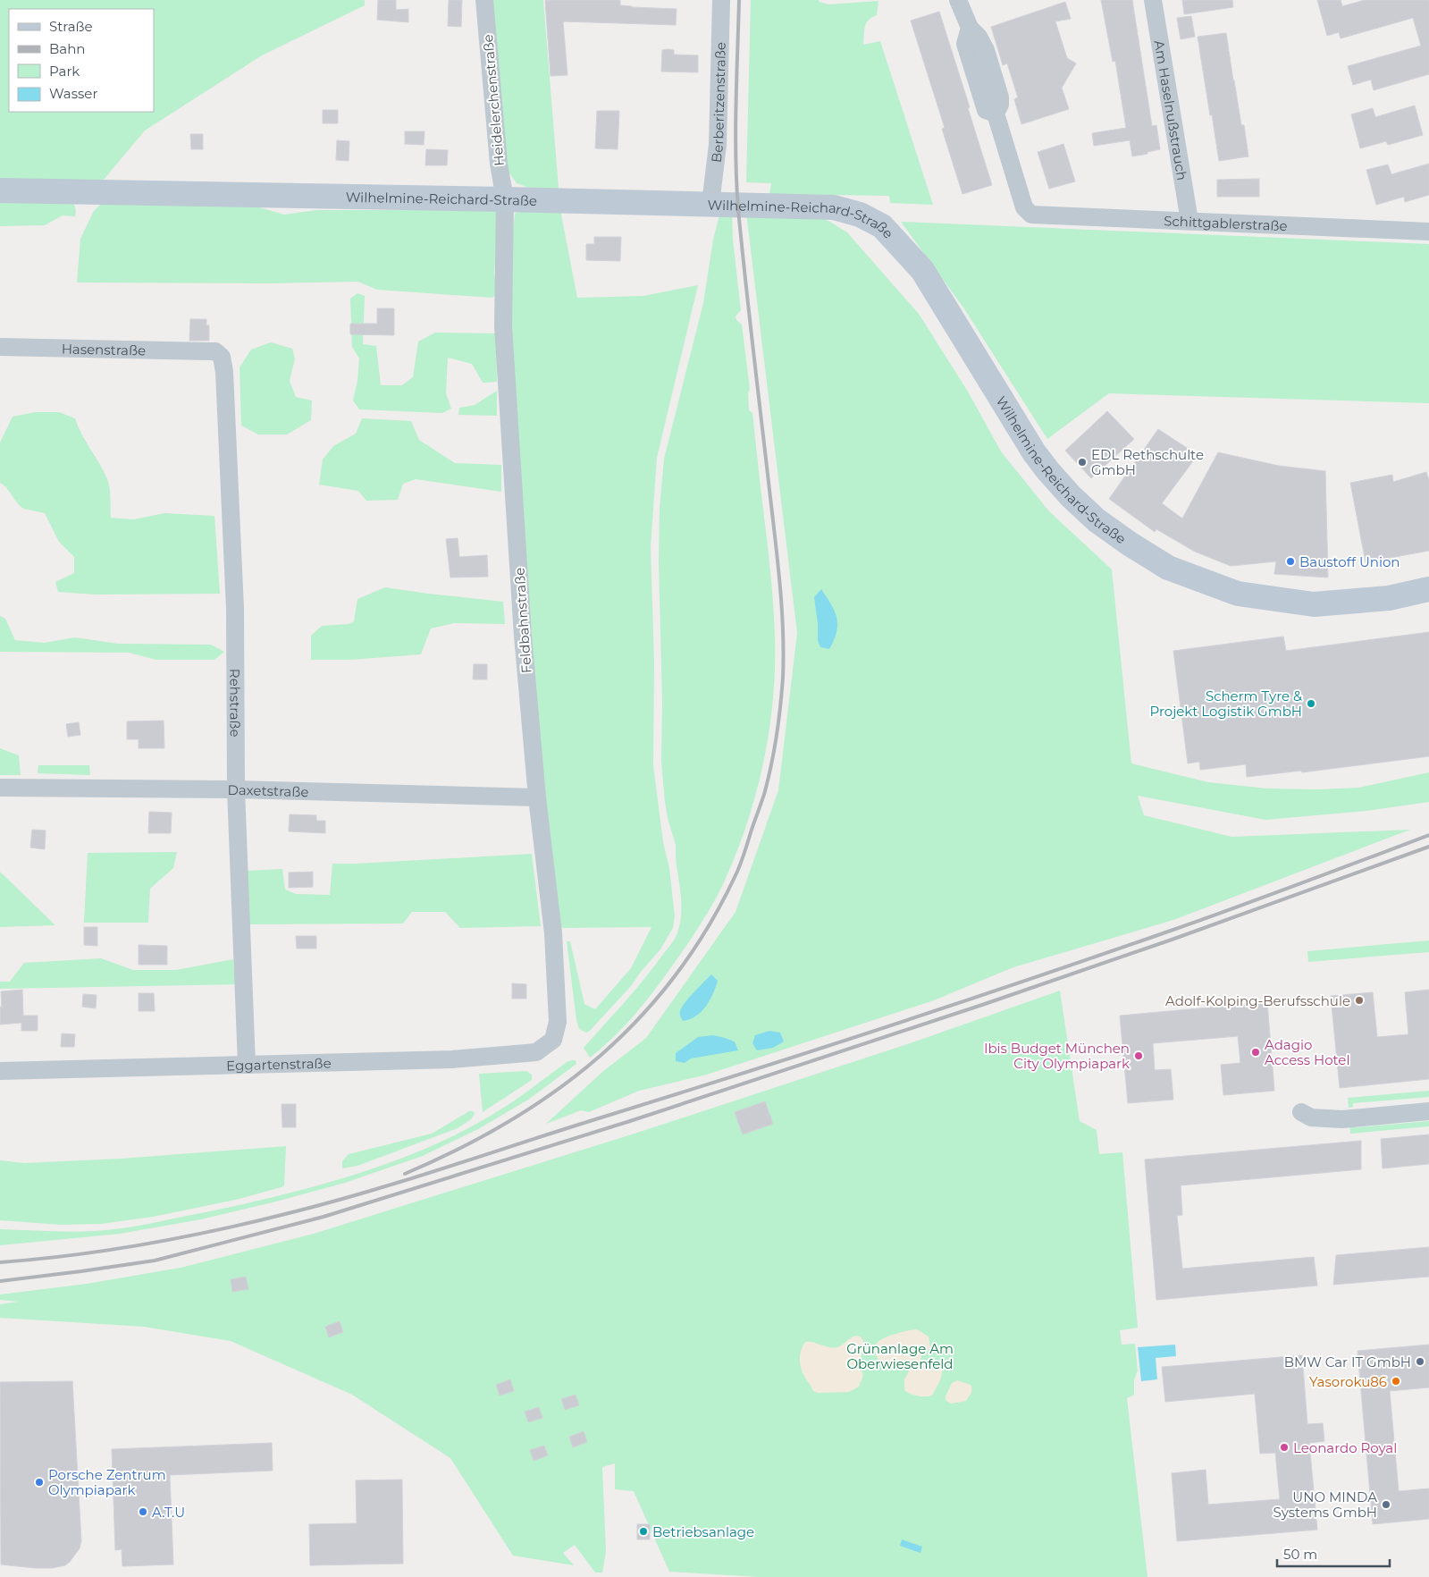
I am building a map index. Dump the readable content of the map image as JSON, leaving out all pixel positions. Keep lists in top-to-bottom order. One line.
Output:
{"streets":{"street":["Heidelerchenstraße","Berberitzenstraße","Am Haselnußstrauch","Wilhelmine-Reichard-Straße","Schittgablerstraße","Hasenstraße","Feldbahnstraße","Rehstraße","Daxetstraße","Eggartenstraße"]},"crossings":[["Heidelerchenstraße","Wilhelmine-Reichard-Straße"],["Heidelerchenstraße","Feldbahnstraße"],["Berberitzenstraße","Wilhelmine-Reichard-Straße"],["Am Haselnußstrauch","Schittgablerstraße"],["Wilhelmine-Reichard-Straße","Feldbahnstraße"],["Hasenstraße","Rehstraße"],["Feldbahnstraße","Daxetstraße"],["Feldbahnstraße","Eggartenstraße"],["Rehstraße","Daxetstraße"],["Rehstraße","Eggartenstraße"]],"parks":["Grünanlage Am Oberwiesenfeld"],"places":["EDL Rethschulte GmbH","Baustoff Union","Scherm Tyre & Projekt Logistik GmbH","Adolf-Kolping-Berufsschule","Adagio Access Hotel","Ibis Budget München City Olympiapark","BMW Car IT GmbH","Yasoroku86","Leonardo Royal","Porsche Zentrum Olympiapark","UNO MINDA Systems GmbH","A.T.U","Betriebsanlage"],"legend":["Straße","Bahn","Park","Wasser"],"scale_bar":"50 m"}
